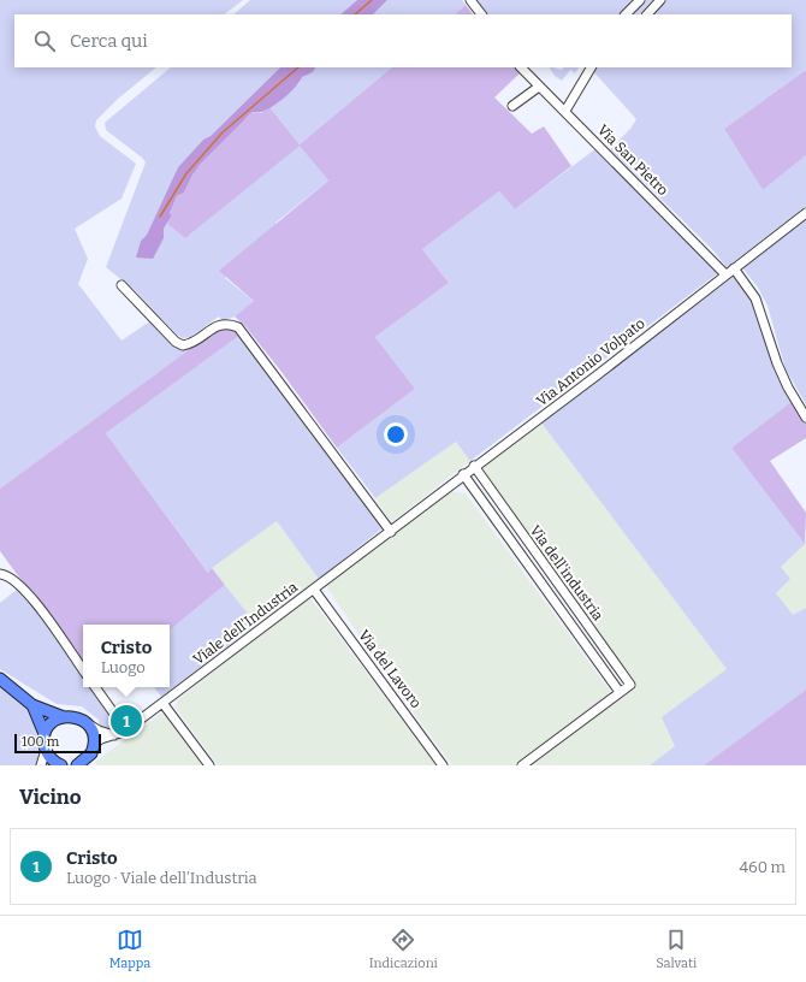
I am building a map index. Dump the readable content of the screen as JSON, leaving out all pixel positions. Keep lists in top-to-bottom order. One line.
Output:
{"streets":{"main road":["Viale dell'Industria"],"street":["Via San Pietro","Via Antonio Volpato","Via dell'industria","Via del Lavoro"]},"crossings":[["Via San Pietro","Via Antonio Volpato"],["Via Antonio Volpato","Via dell'industria"],["Via Antonio Volpato","Viale dell'Industria"],["Viale dell'Industria","Via del Lavoro"]],"scale_bar":"100 m","page":{"search":"Cerca qui","popup":["Cristo","Luogo"],"pins":"1","scale":"100 m","heading":"Vicino","list":[{"mark":"1","name":"Cristo","note":"Luogo · Viale dell'Industria","value":"460 m"}],"nav":["Mappa","Indicazioni","Salvati"]}}
